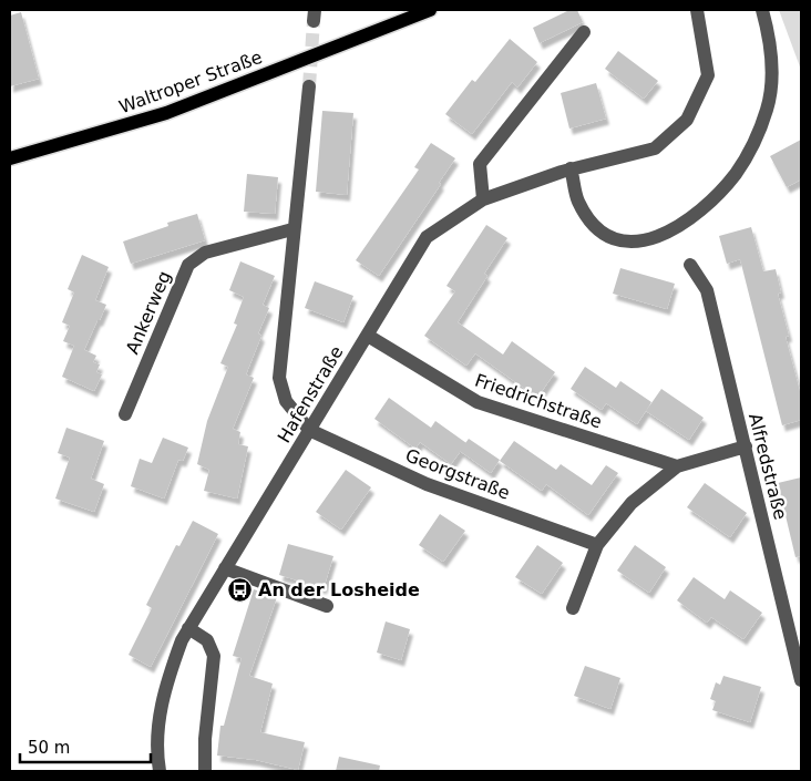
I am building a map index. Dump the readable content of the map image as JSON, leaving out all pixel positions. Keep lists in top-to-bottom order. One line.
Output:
{"streets":{"main road":["Waltroper Straße"],"street":["Ankerweg","Hafenstraße","Friedrichstraße","Alfredstraße","Georgstraße"]},"crossings":[["Hafenstraße","Friedrichstraße"],["Hafenstraße","Georgstraße"]],"places":{"bus stop":["An der Losheide"]},"scale_bar":"50 m"}
